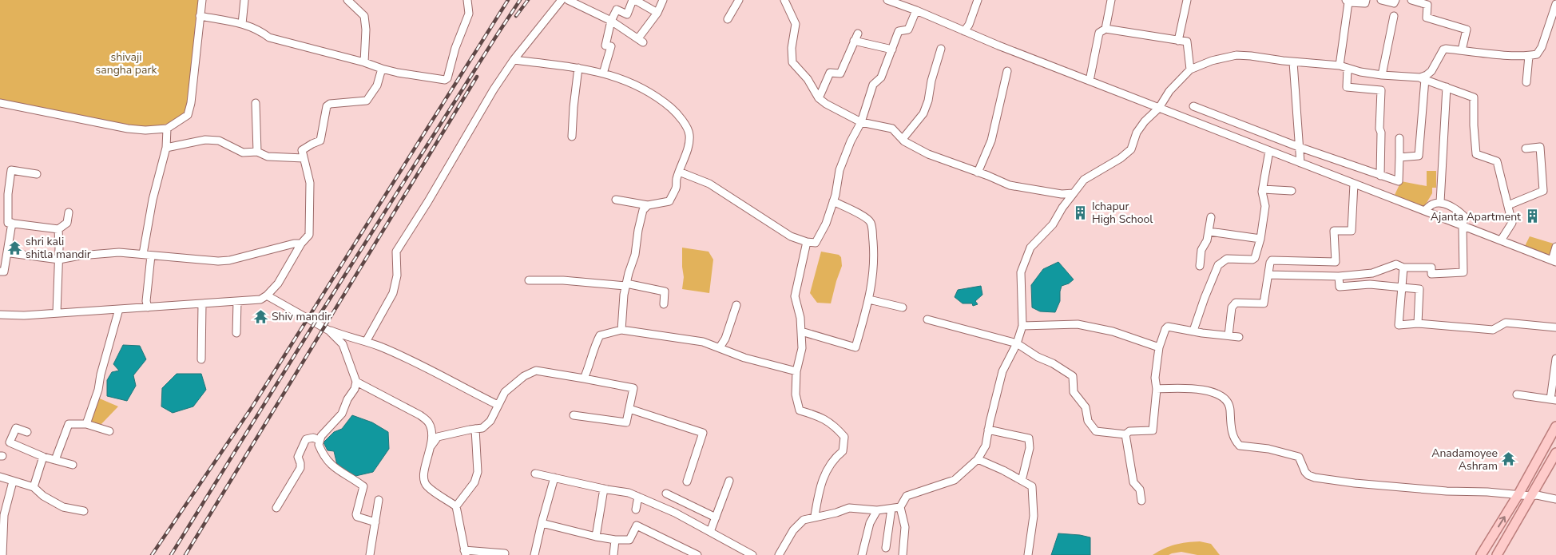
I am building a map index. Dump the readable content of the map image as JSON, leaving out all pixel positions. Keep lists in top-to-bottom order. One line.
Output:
{"parks":["shivaji sangha park"],"places":{"building":["Ichapur High School","Ajanta Apartment"],"temple":["shri kali shitla mandir","Shiv mandir","Anadamoyee Ashram"]}}
